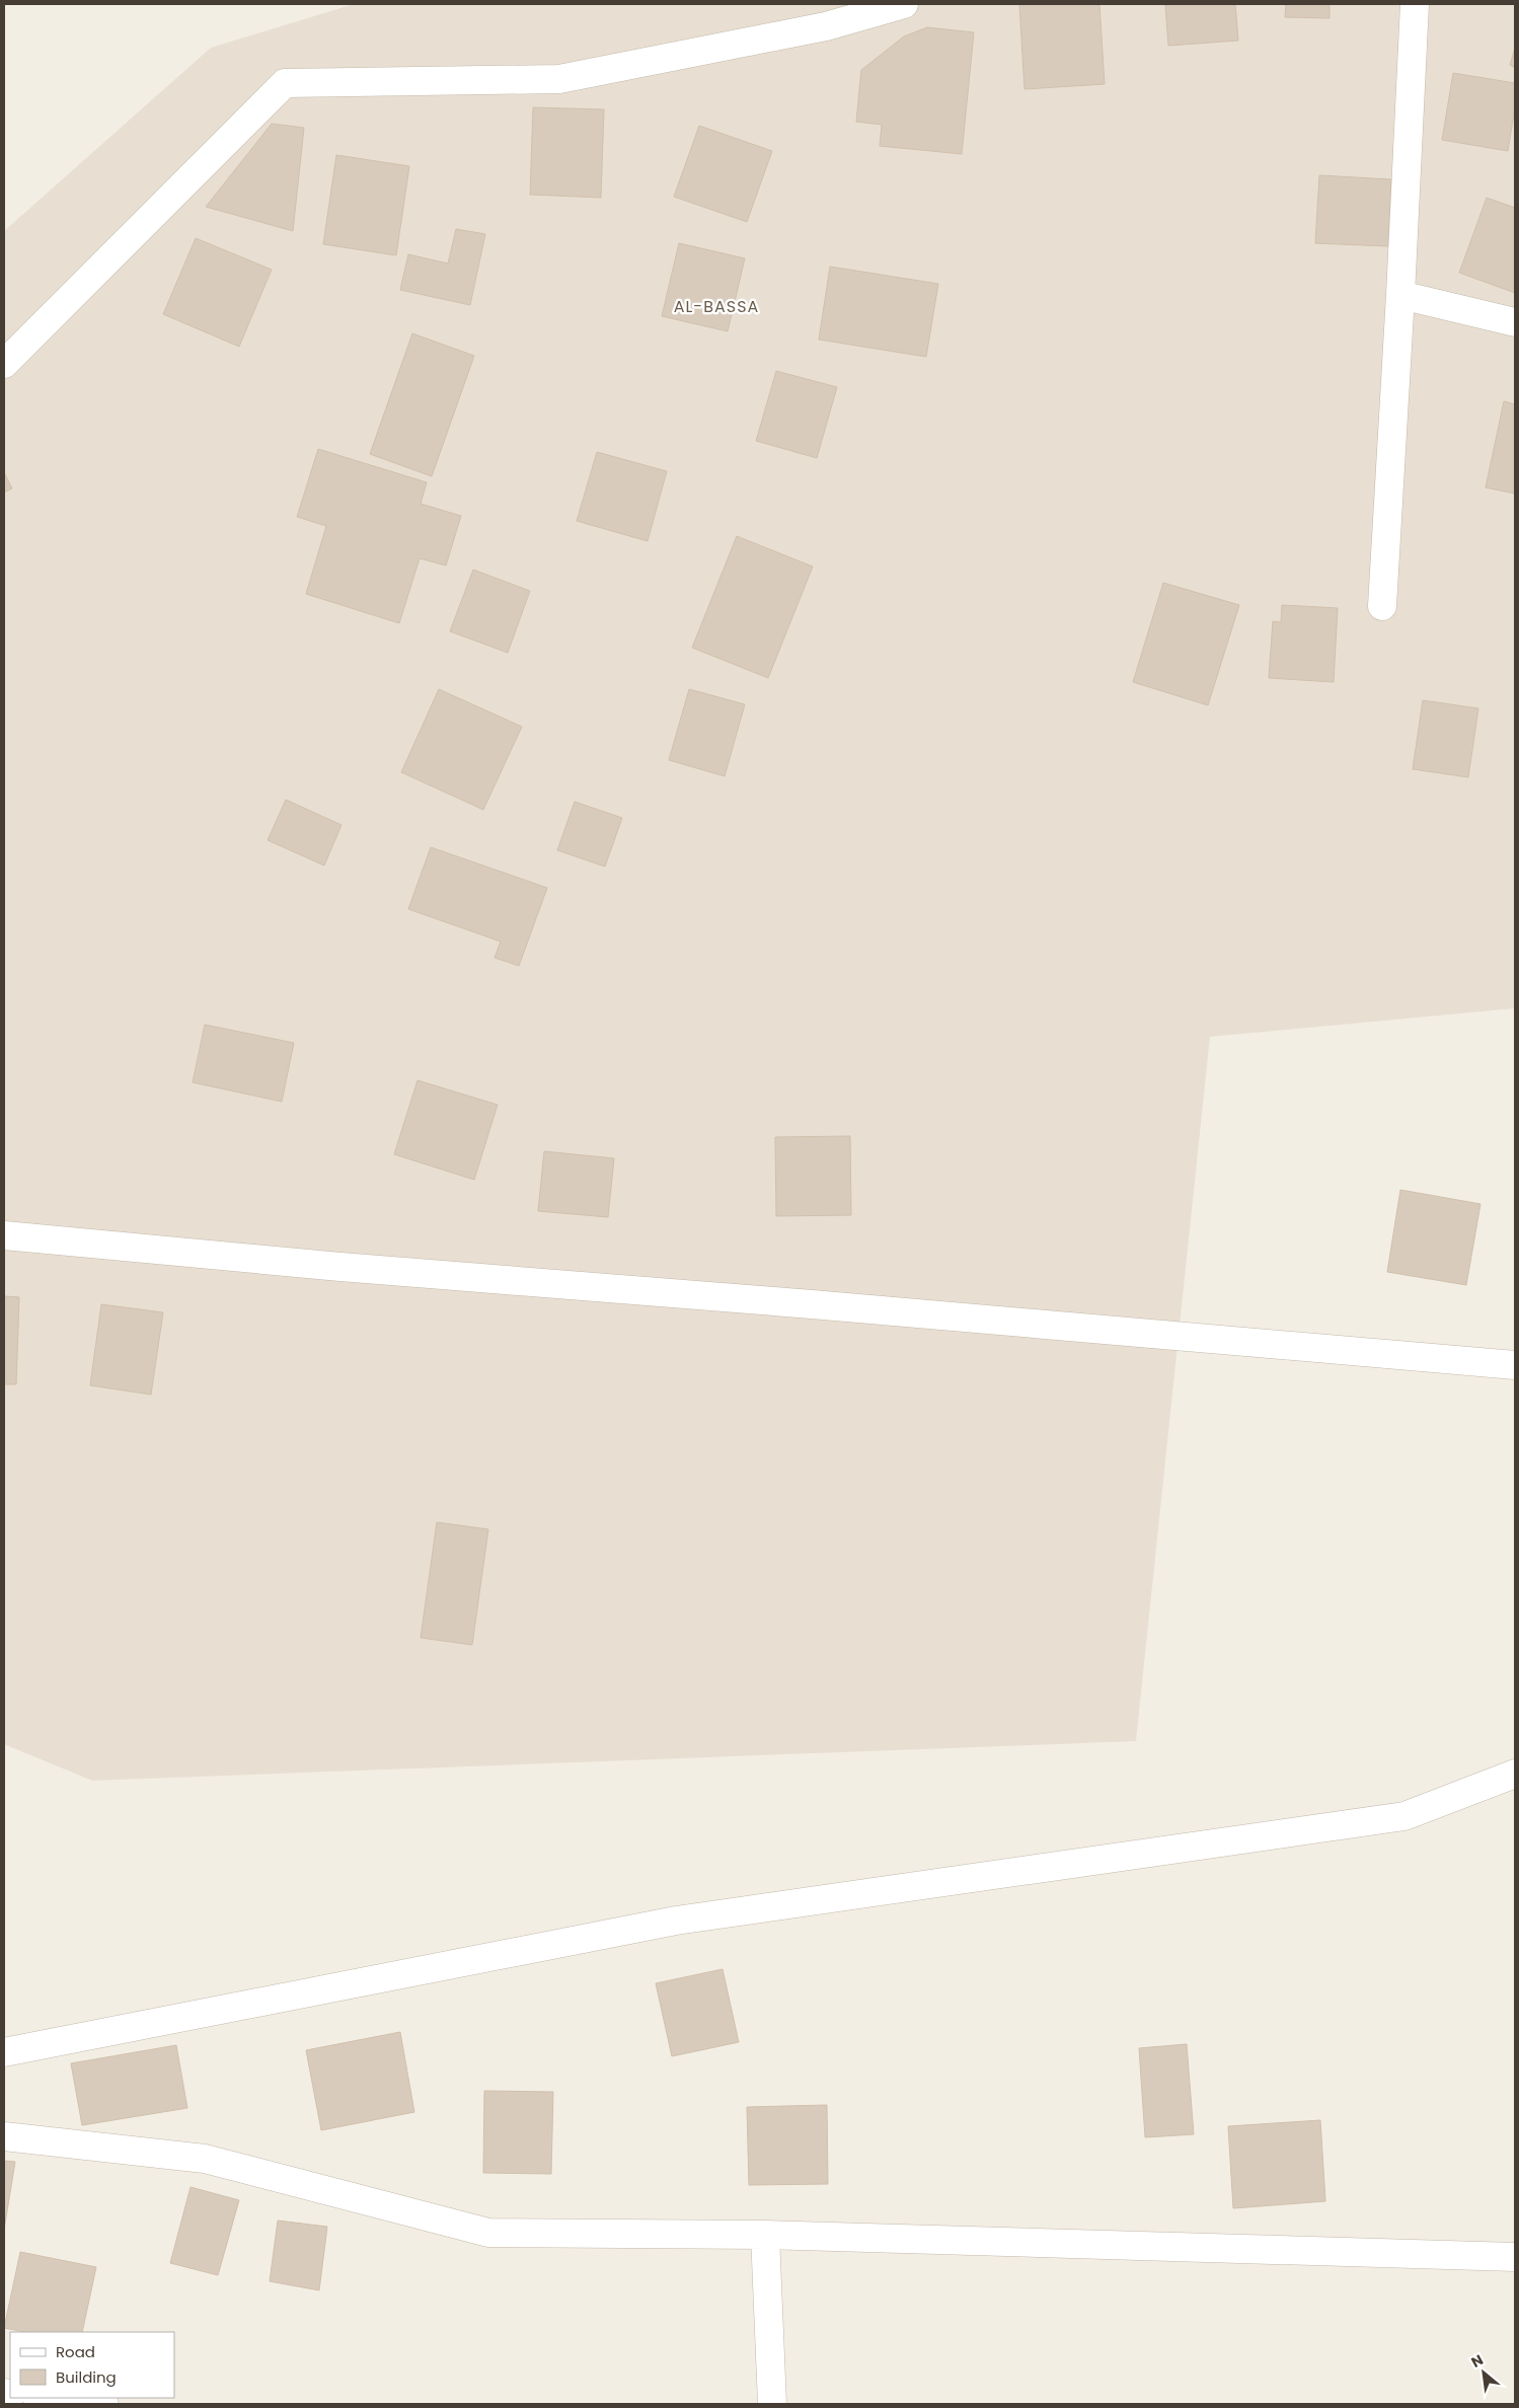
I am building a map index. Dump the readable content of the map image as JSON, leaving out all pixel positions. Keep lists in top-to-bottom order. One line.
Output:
{"districts":["AL-BASSA"],"legend":["Road","Building"],"north":"top left"}
